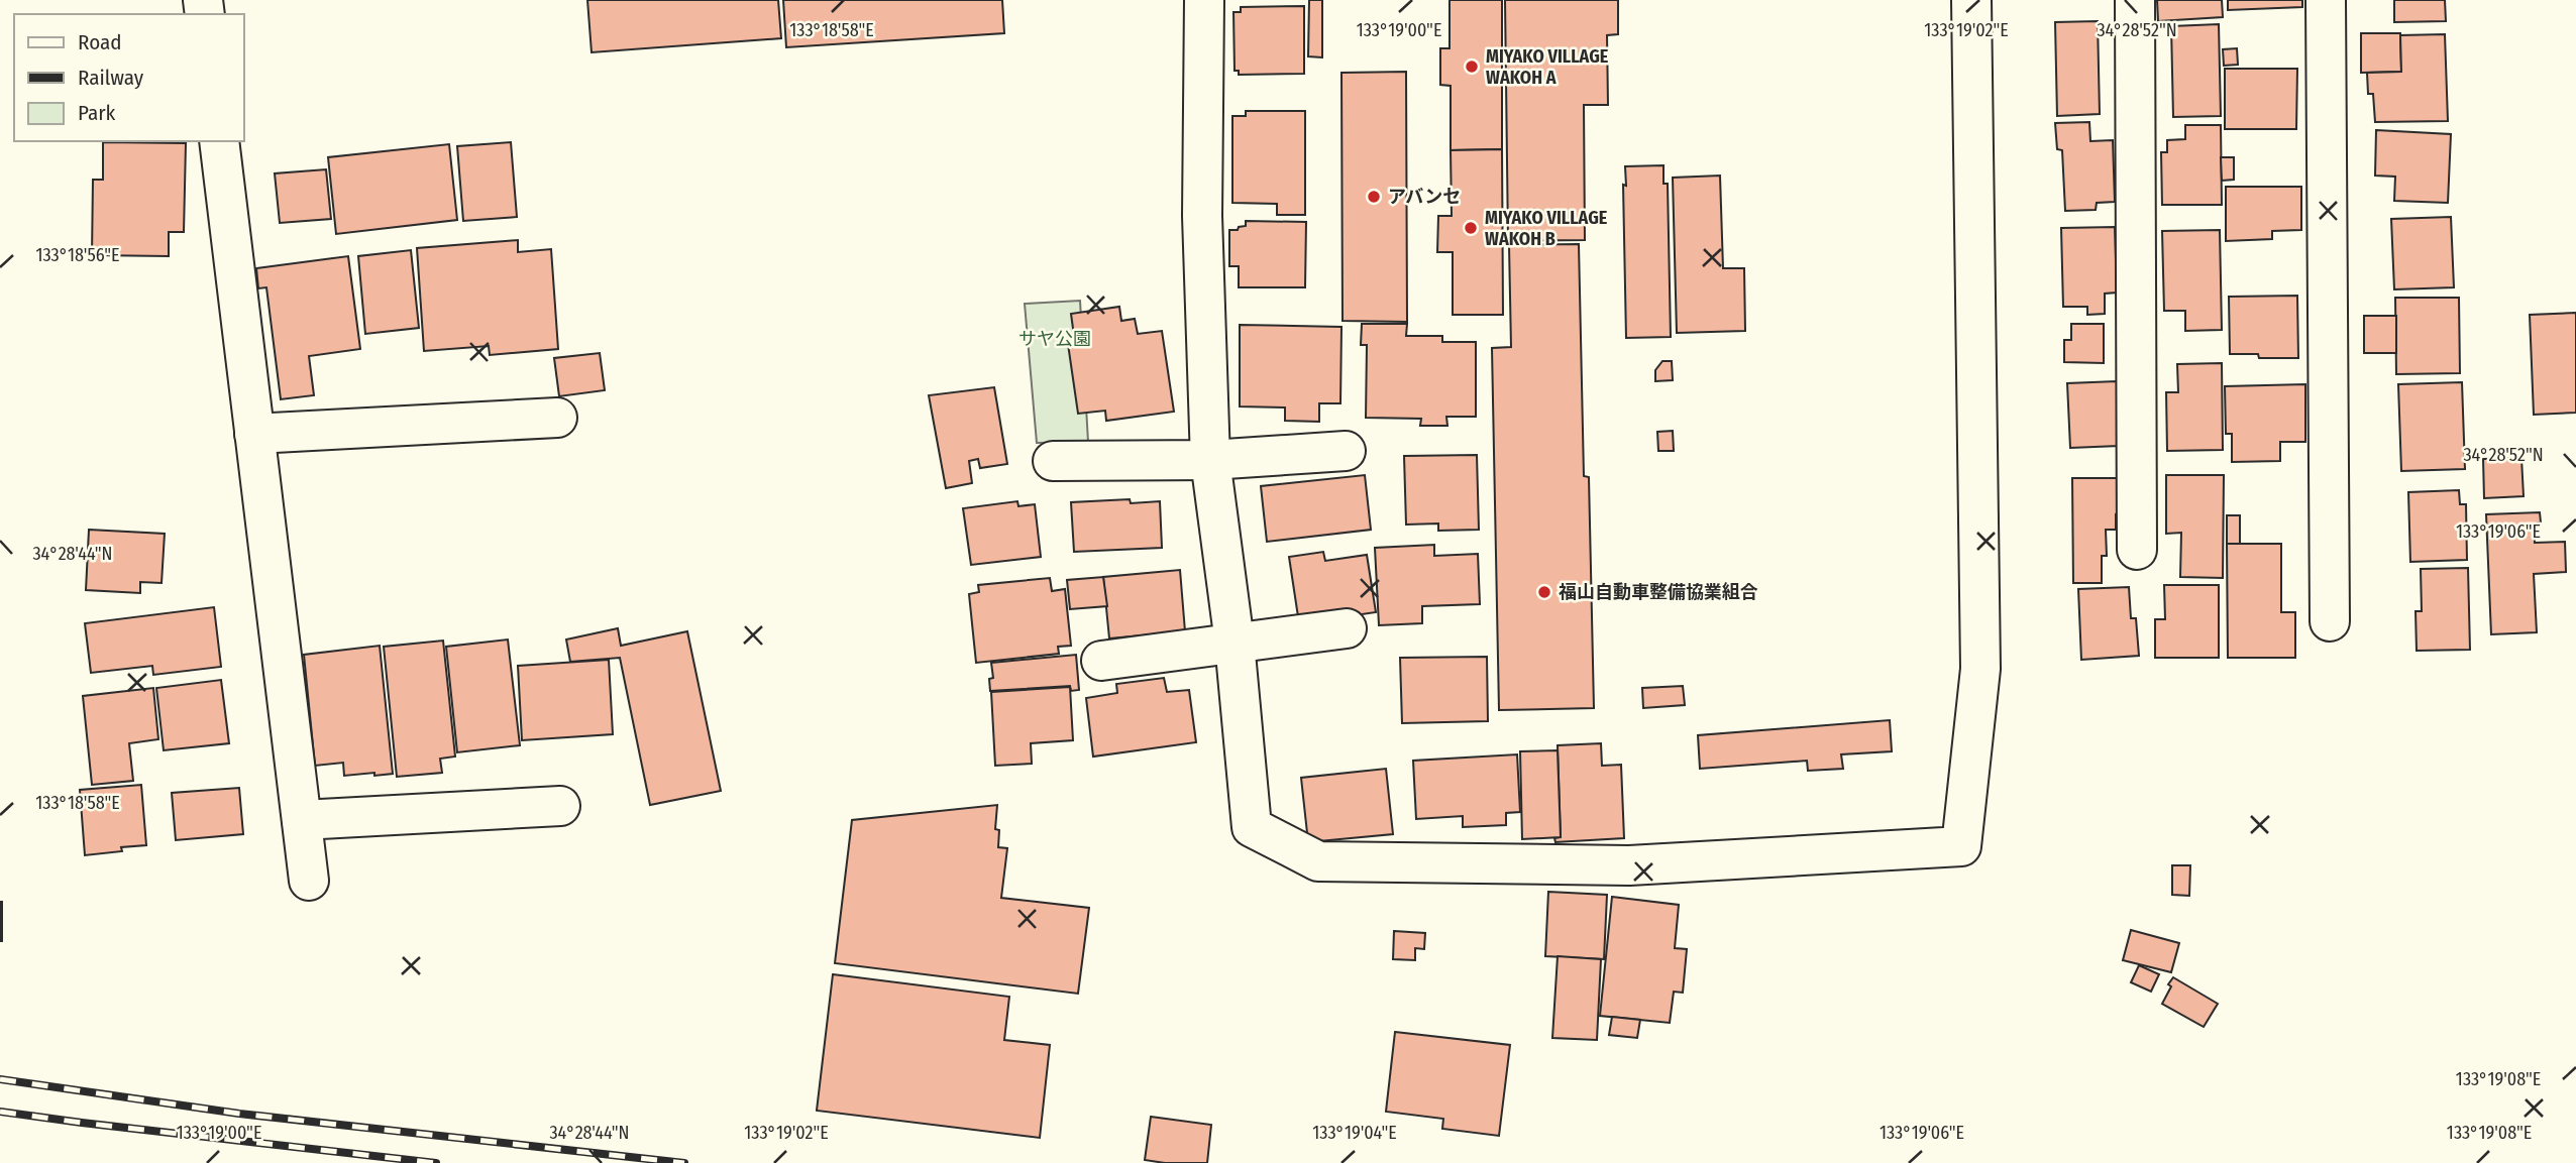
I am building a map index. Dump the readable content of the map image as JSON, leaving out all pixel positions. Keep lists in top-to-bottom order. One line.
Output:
{"parks":["サヤ公園"],"places":["MIYAKO VILLAGE WAKOH A","アバンセ","MIYAKO VILLAGE WAKOH B","福山自動車整備協業組合"],"legend":["Road","Railway","Park"],"coordinates":["133°18'58\"E","133°19'00\"E","133°19'02\"E","34°28'52\"N","133°18'56\"E","133°19'06\"E","34°28'44\"N","133°19'08\"E","133°19'04\"E"]}
